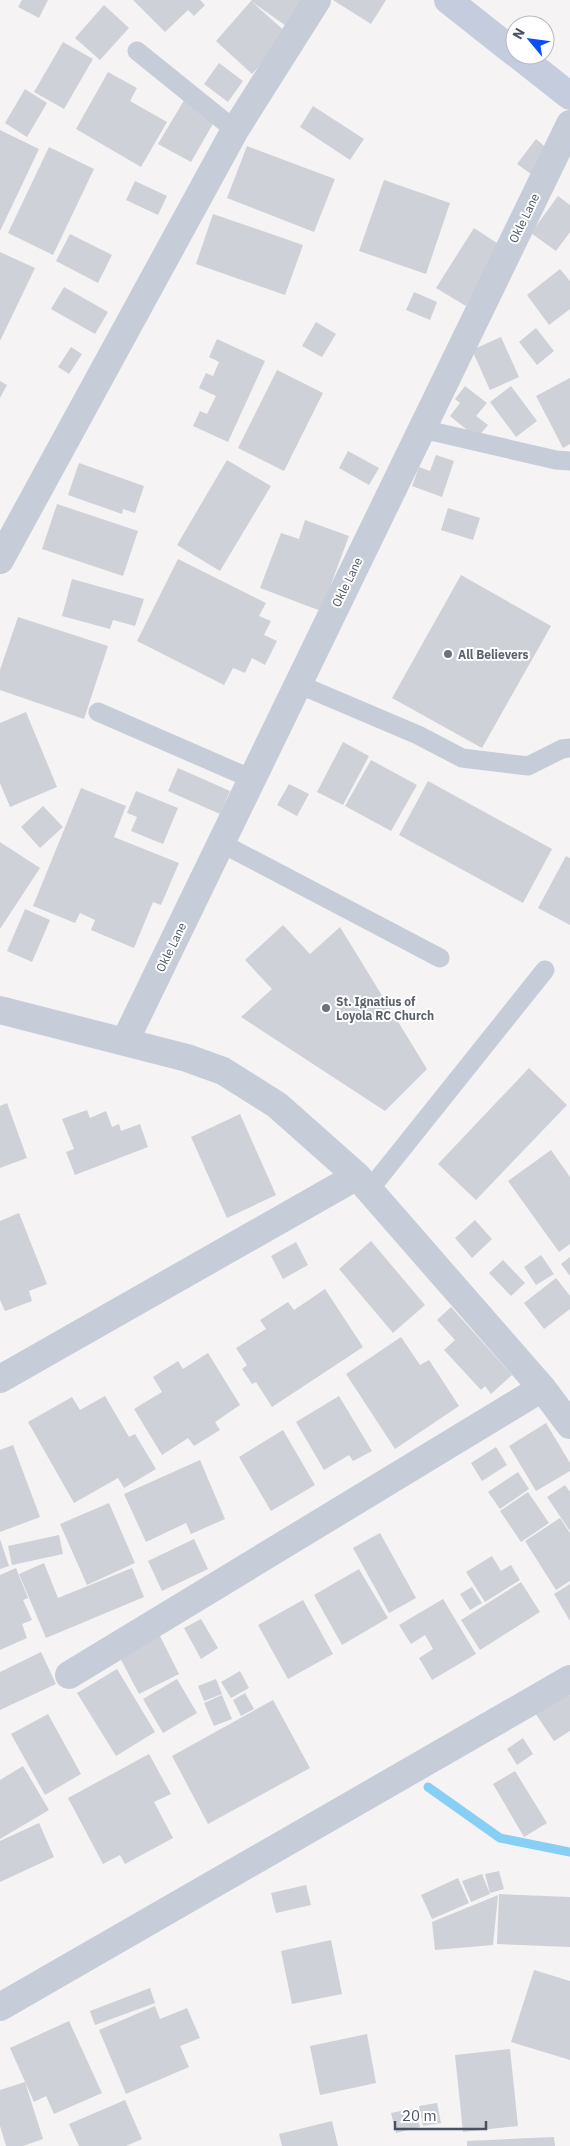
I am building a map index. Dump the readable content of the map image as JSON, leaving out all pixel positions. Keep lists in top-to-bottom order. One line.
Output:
{"streets":{"street":["Okle Lane"]},"places":["All Believers","St. Ignatius of Loyola RC Church"],"scale_bar":"20 m","north":"top left"}
